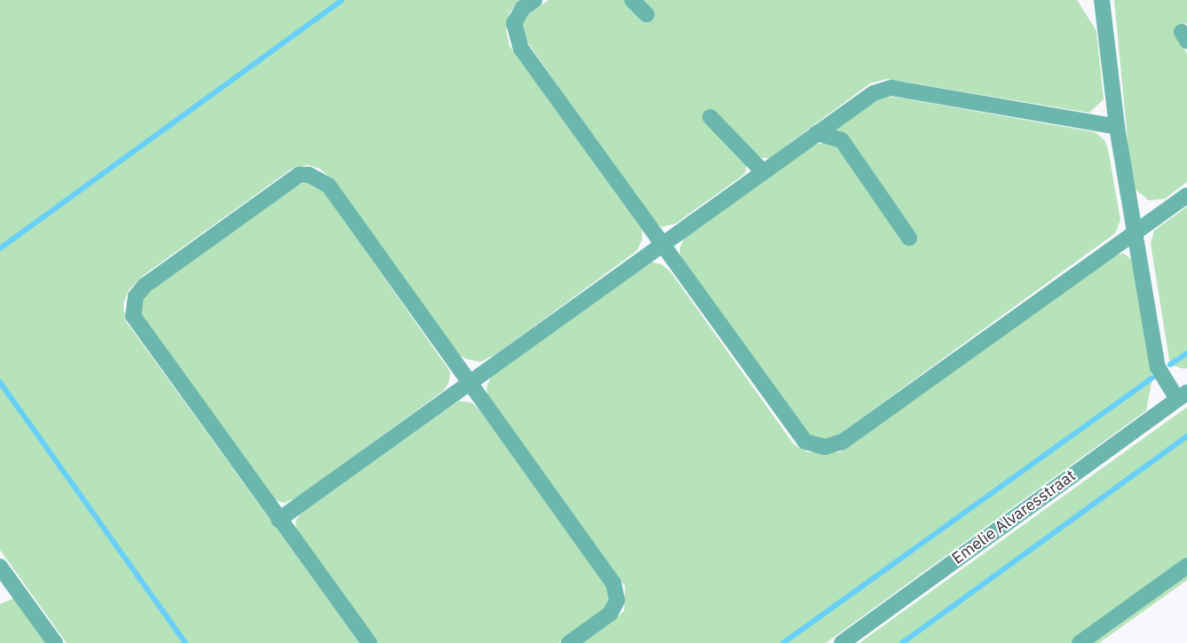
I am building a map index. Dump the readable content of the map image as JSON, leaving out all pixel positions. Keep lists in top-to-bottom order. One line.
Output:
{"streets":{"street":["Emelie Alvaresstraat"]}}
